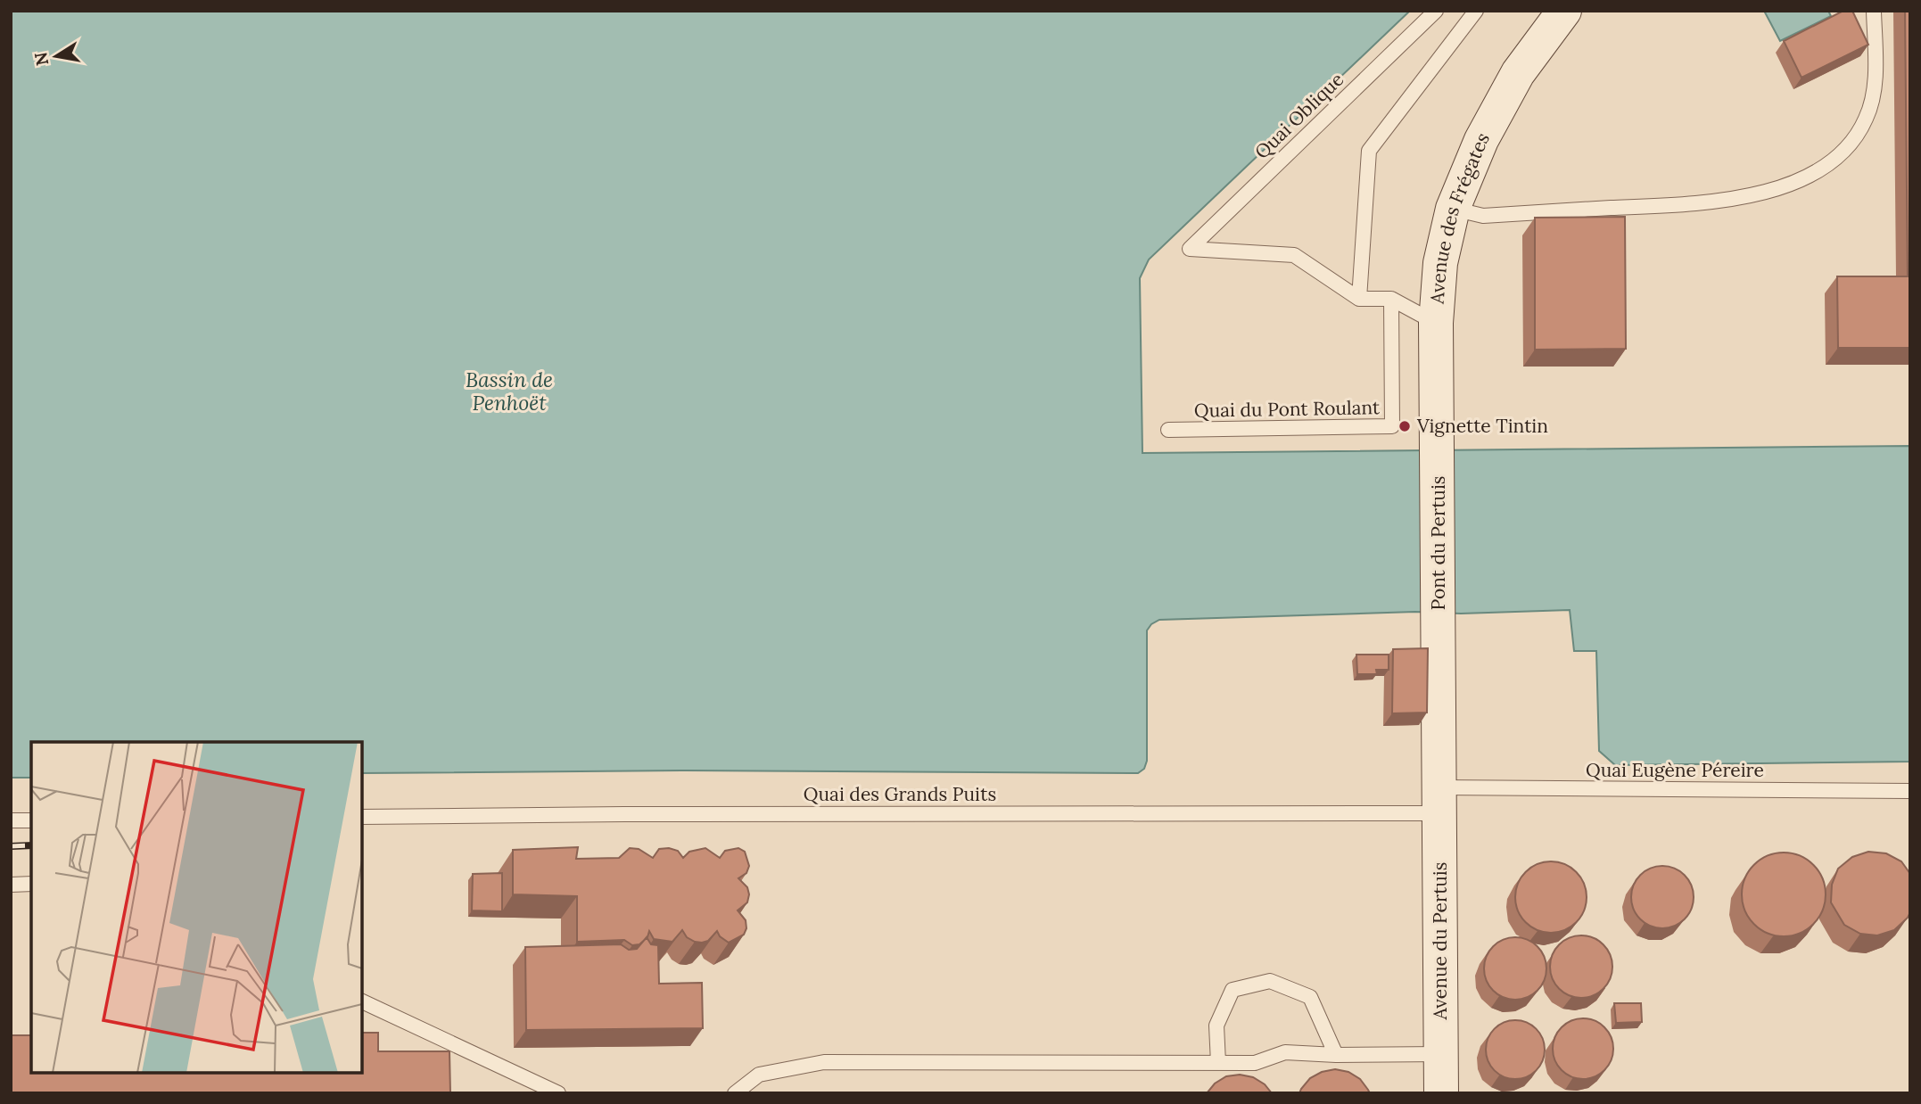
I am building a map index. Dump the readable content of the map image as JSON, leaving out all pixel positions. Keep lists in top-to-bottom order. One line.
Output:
{"streets":{"street":["Avenue des Frégates","Pont du Pertuis","Avenue du Pertuis"],"lane":["Quai Oblique","Quai du Pont Roulant","Quai Eugène Péreire","Quai des Grands Puits"]},"crossings":[["Avenue des Frégates","Pont du Pertuis"],["Pont du Pertuis","Quai Eugène Péreire"],["Pont du Pertuis","Quai des Grands Puits"],["Pont du Pertuis","Avenue du Pertuis"],["Quai Eugène Péreire","Quai des Grands Puits"],["Quai Eugène Péreire","Avenue du Pertuis"],["Quai des Grands Puits","Avenue du Pertuis"]],"water":["Bassin de Penhoët"],"places":["Vignette Tintin"],"north":"left"}
